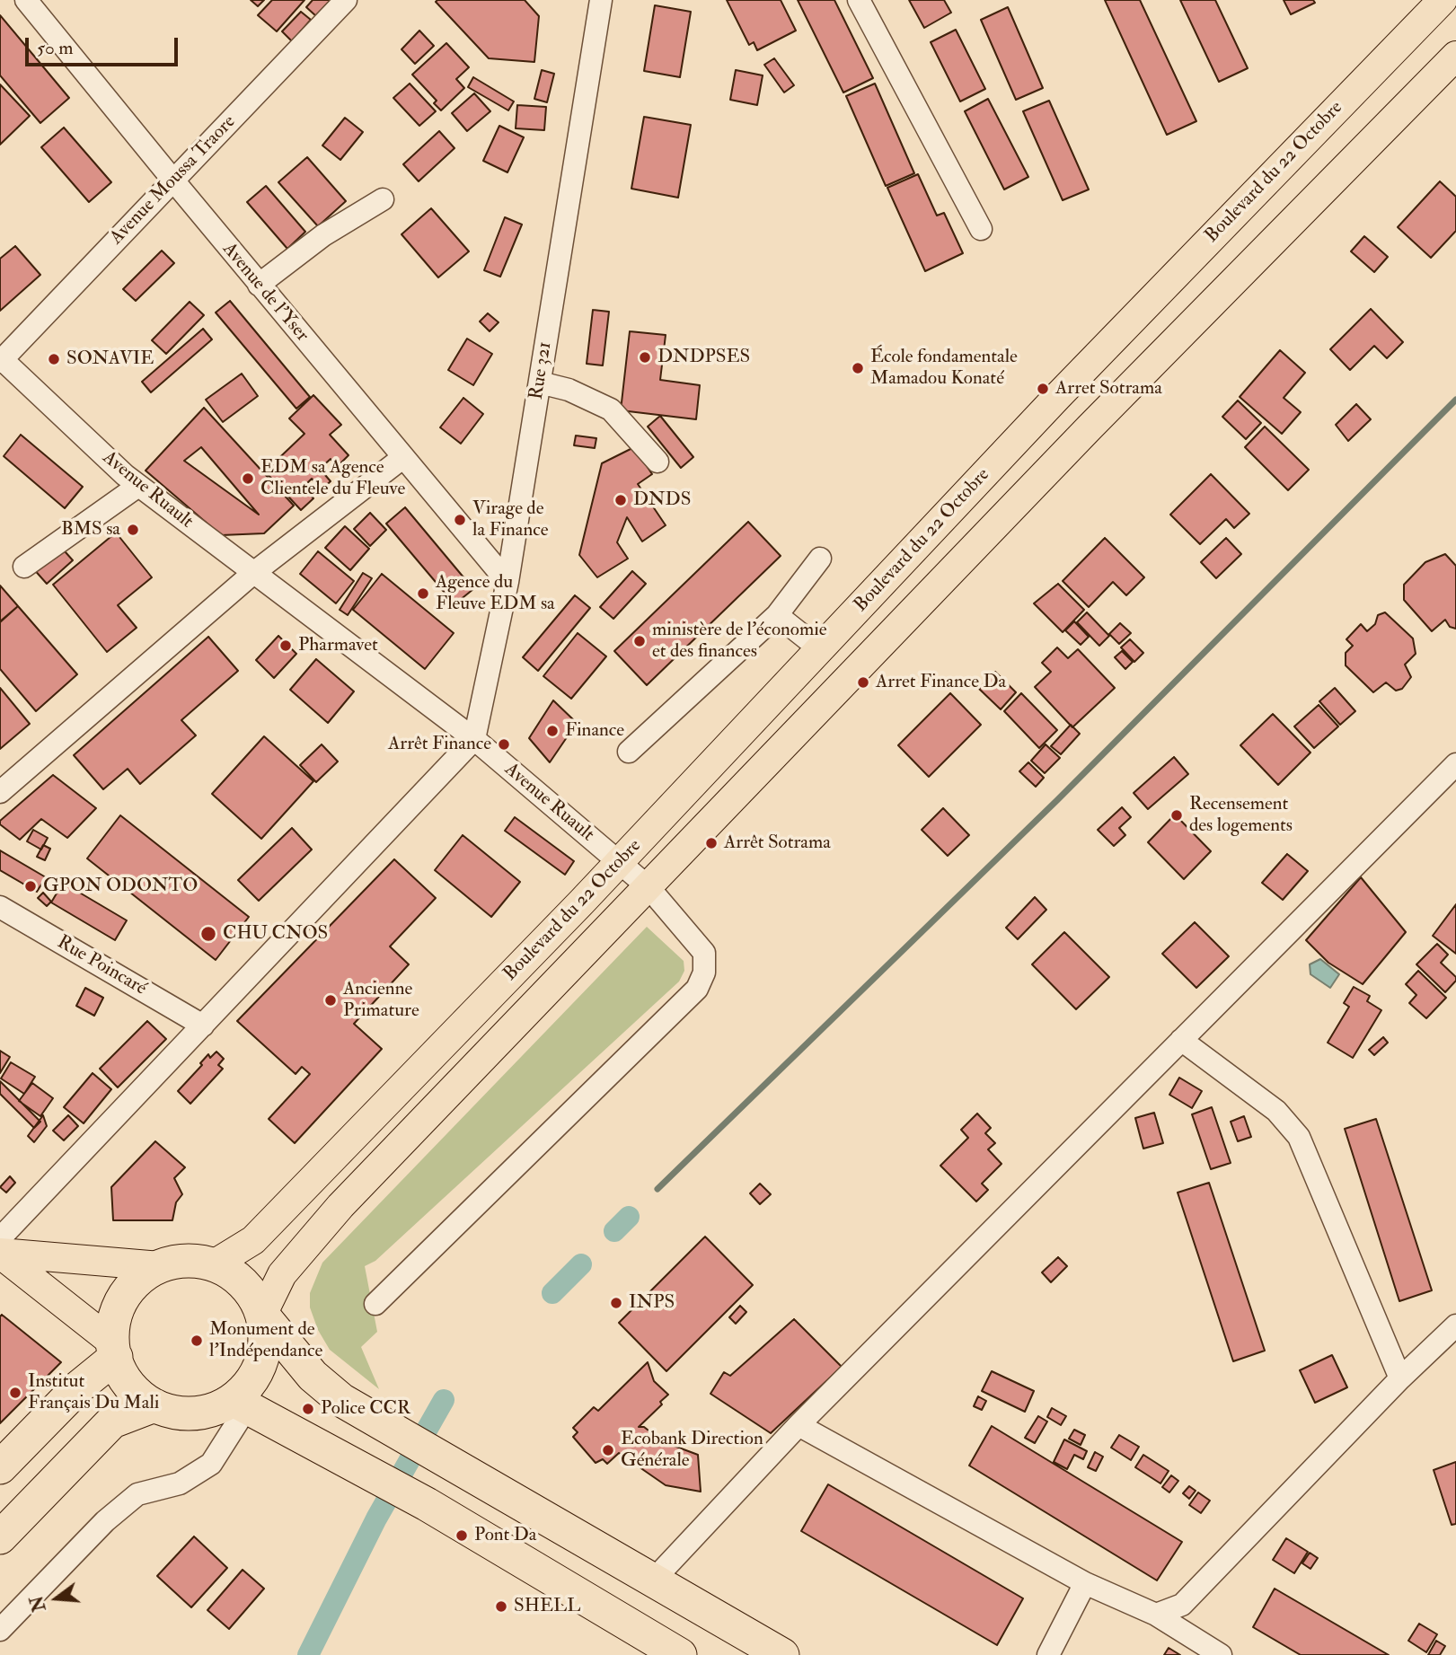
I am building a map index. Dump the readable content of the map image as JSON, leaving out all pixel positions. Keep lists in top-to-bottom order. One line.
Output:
{"streets":{"main road":["Boulevard du 22 Octobre"],"street":["Avenue Moussa Traore","Avenue de l'Yser","Rue 321","Avenue Ruault","Rue Poincaré"]},"crossings":[["Boulevard du 22 Octobre","Avenue Ruault"],["Avenue Moussa Traore","Avenue de l'Yser"],["Avenue Moussa Traore","Avenue Ruault"],["Avenue de l'Yser","Rue 321"],["Rue 321","Avenue Ruault"]],"places":["DNDPSES","SONAVIE","École fondamentale Mamadou Konaté","Arret Sotrama","EDM sa Agence Clientele du Fleuve","DNDS","Virage de la Finance","BMS sa","Agence du Fleuve EDM sa","ministère de l'économie et des finances","Pharmavet","Arret Finance Da","Finance","Arrêt Finance","Recensement des logements","Arrêt Sotrama","GPON ODONTO","CHU CNOS","Ancienne Primature","INPS","Monument de l'Indépendance","Institut Français Du Mali","Police CCR","Ecobank Direction Générale","Pont Da","SHELL"],"scale_bar":"50 m","north":"left"}
